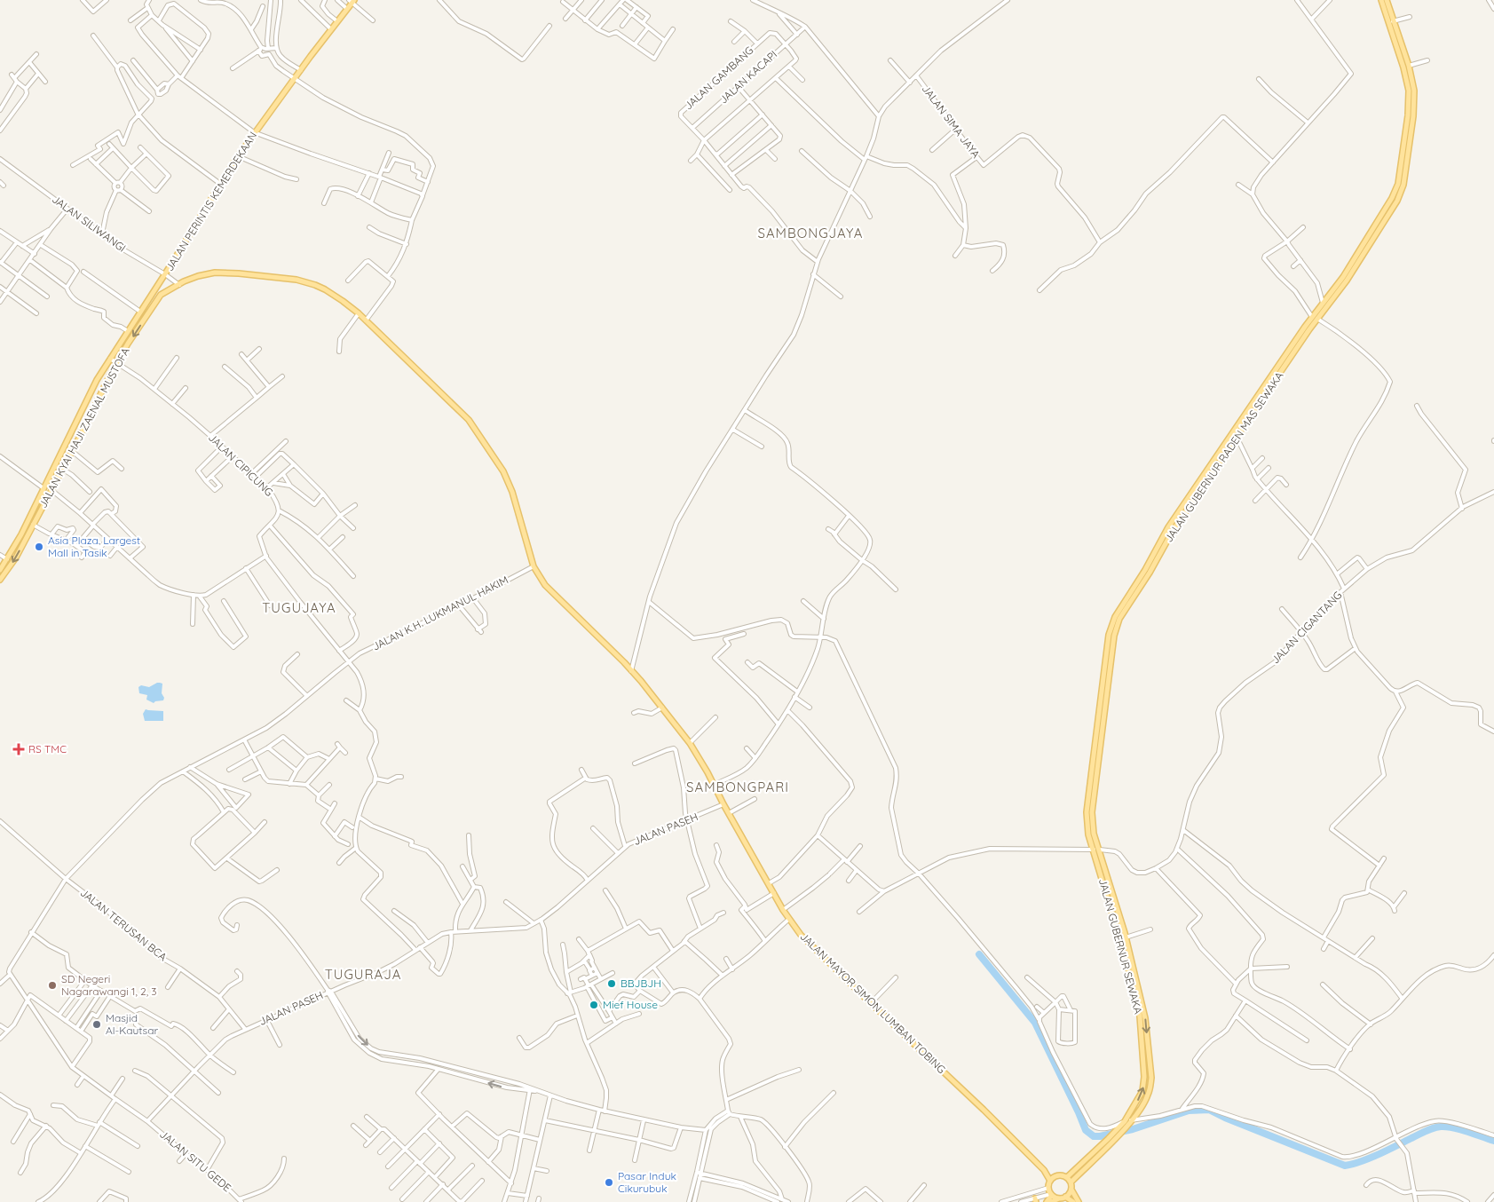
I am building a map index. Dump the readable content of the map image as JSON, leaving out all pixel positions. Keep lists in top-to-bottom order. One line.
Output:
{"streets":{"main road":["JALAN PERINTIS KEMERDEKAAN","JALAN KYAI HAJI ZAENAL MUSTOFA","JALAN GUBERNUR RADEN MAS SEWAKA","JALAN GUBERNUR SEWAKA","JALAN MAYOR SIMON LUMBAN TOBING"],"street":["JALAN KACAPI","JALAN GAMBANG","JALAN SIMA JAYA","JALAN SILIWANGI","JALAN CIPICUNG","JALAN K.H. LUKMANUL HAKIM","JALAN CIGANTANG","JALAN PASEH","JALAN TERUSAN BCA","JALAN SITU GEDE"]},"crossings":[["JALAN KACAPI","JALAN GAMBANG"],["JALAN PERINTIS KEMERDEKAAN","JALAN SILIWANGI"],["JALAN PERINTIS KEMERDEKAAN","JALAN KYAI HAJI ZAENAL MUSTOFA"],["JALAN SILIWANGI","JALAN KYAI HAJI ZAENAL MUSTOFA"],["JALAN SILIWANGI","JALAN MAYOR SIMON LUMBAN TOBING"],["JALAN KYAI HAJI ZAENAL MUSTOFA","JALAN CIPICUNG"],["JALAN KYAI HAJI ZAENAL MUSTOFA","JALAN MAYOR SIMON LUMBAN TOBING"],["JALAN GUBERNUR RADEN MAS SEWAKA","JALAN CIGANTANG"],["JALAN GUBERNUR RADEN MAS SEWAKA","JALAN GUBERNUR SEWAKA"],["JALAN CIPICUNG","JALAN K.H. LUKMANUL HAKIM"],["JALAN K.H. LUKMANUL HAKIM","JALAN MAYOR SIMON LUMBAN TOBING"],["JALAN PASEH","JALAN TERUSAN BCA"],["JALAN PASEH","JALAN MAYOR SIMON LUMBAN TOBING"],["JALAN PASEH","JALAN SITU GEDE"]],"one_way":["JALAN GUBERNUR SEWAKA"],"districts":["SAMBONGJAYA","TUGUJAYA","SAMBONGPARI","TUGURAJA"],"places":{"other":["Asia Plaza. Largest Mall in Tasik","BBJBJH","SD Negeri Nagarawangi 1, 2, 3","Mief House","Masjid Al-Kautsar","Pasar Induk Cikurubuk"],"health":["RS TMC"]}}
